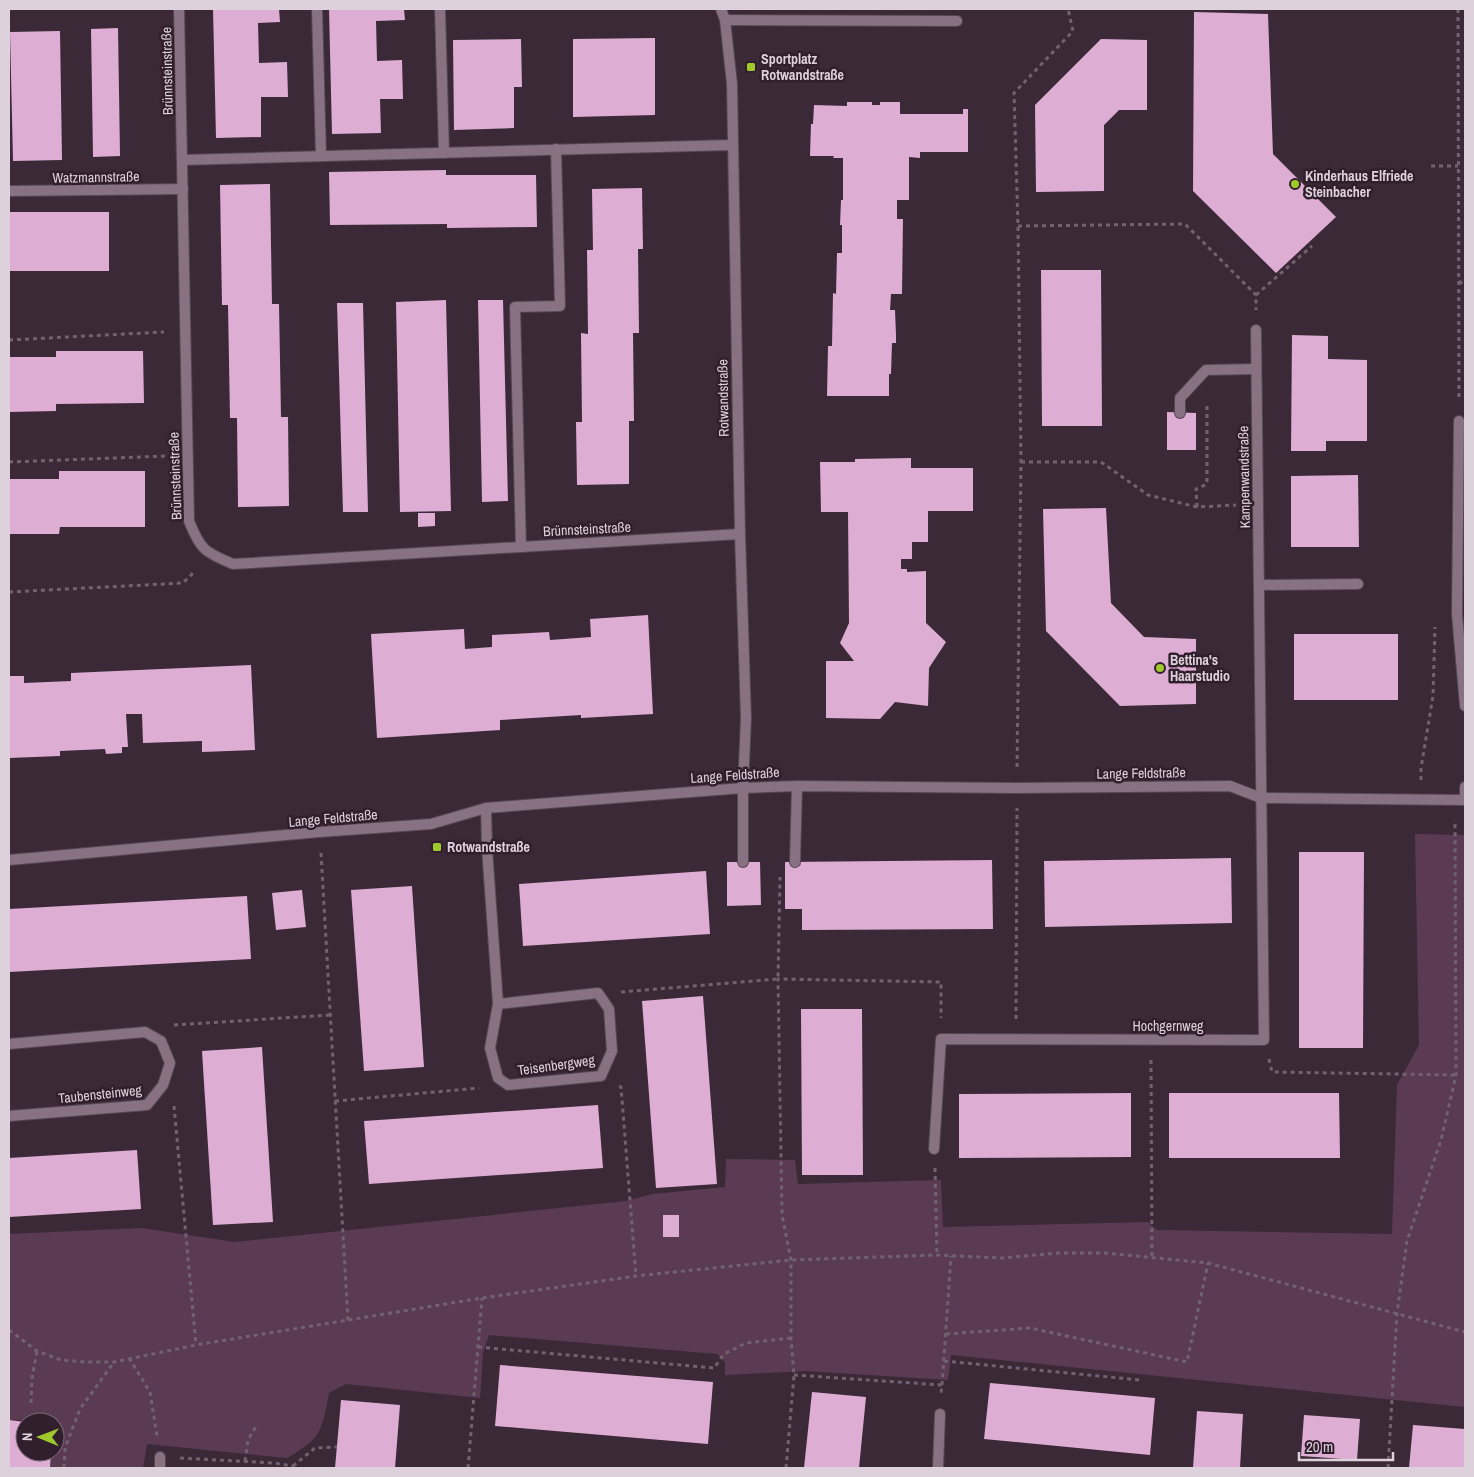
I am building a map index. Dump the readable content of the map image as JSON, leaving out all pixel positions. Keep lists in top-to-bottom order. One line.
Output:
{"streets":{"street":["Brünnsteinstraße","Watzmannstraße","Rotwandstraße","Kampenwandstraße","Lange Feldstraße","Hochgernweg","Teisenbergweg","Taubensteinweg"]},"crossings":[["Brünnsteinstraße","Watzmannstraße"],["Brünnsteinstraße","Rotwandstraße"],["Rotwandstraße","Lange Feldstraße"],["Kampenwandstraße","Lange Feldstraße"],["Lange Feldstraße","Teisenbergweg"]],"places":{"transit":["Sportplatz Rotwandstraße","Rotwandstraße"],"other":["Kinderhaus Elfriede Steinbacher","Bettina's Haarstudio"]},"scale_bar":"20 m","north":"left"}
